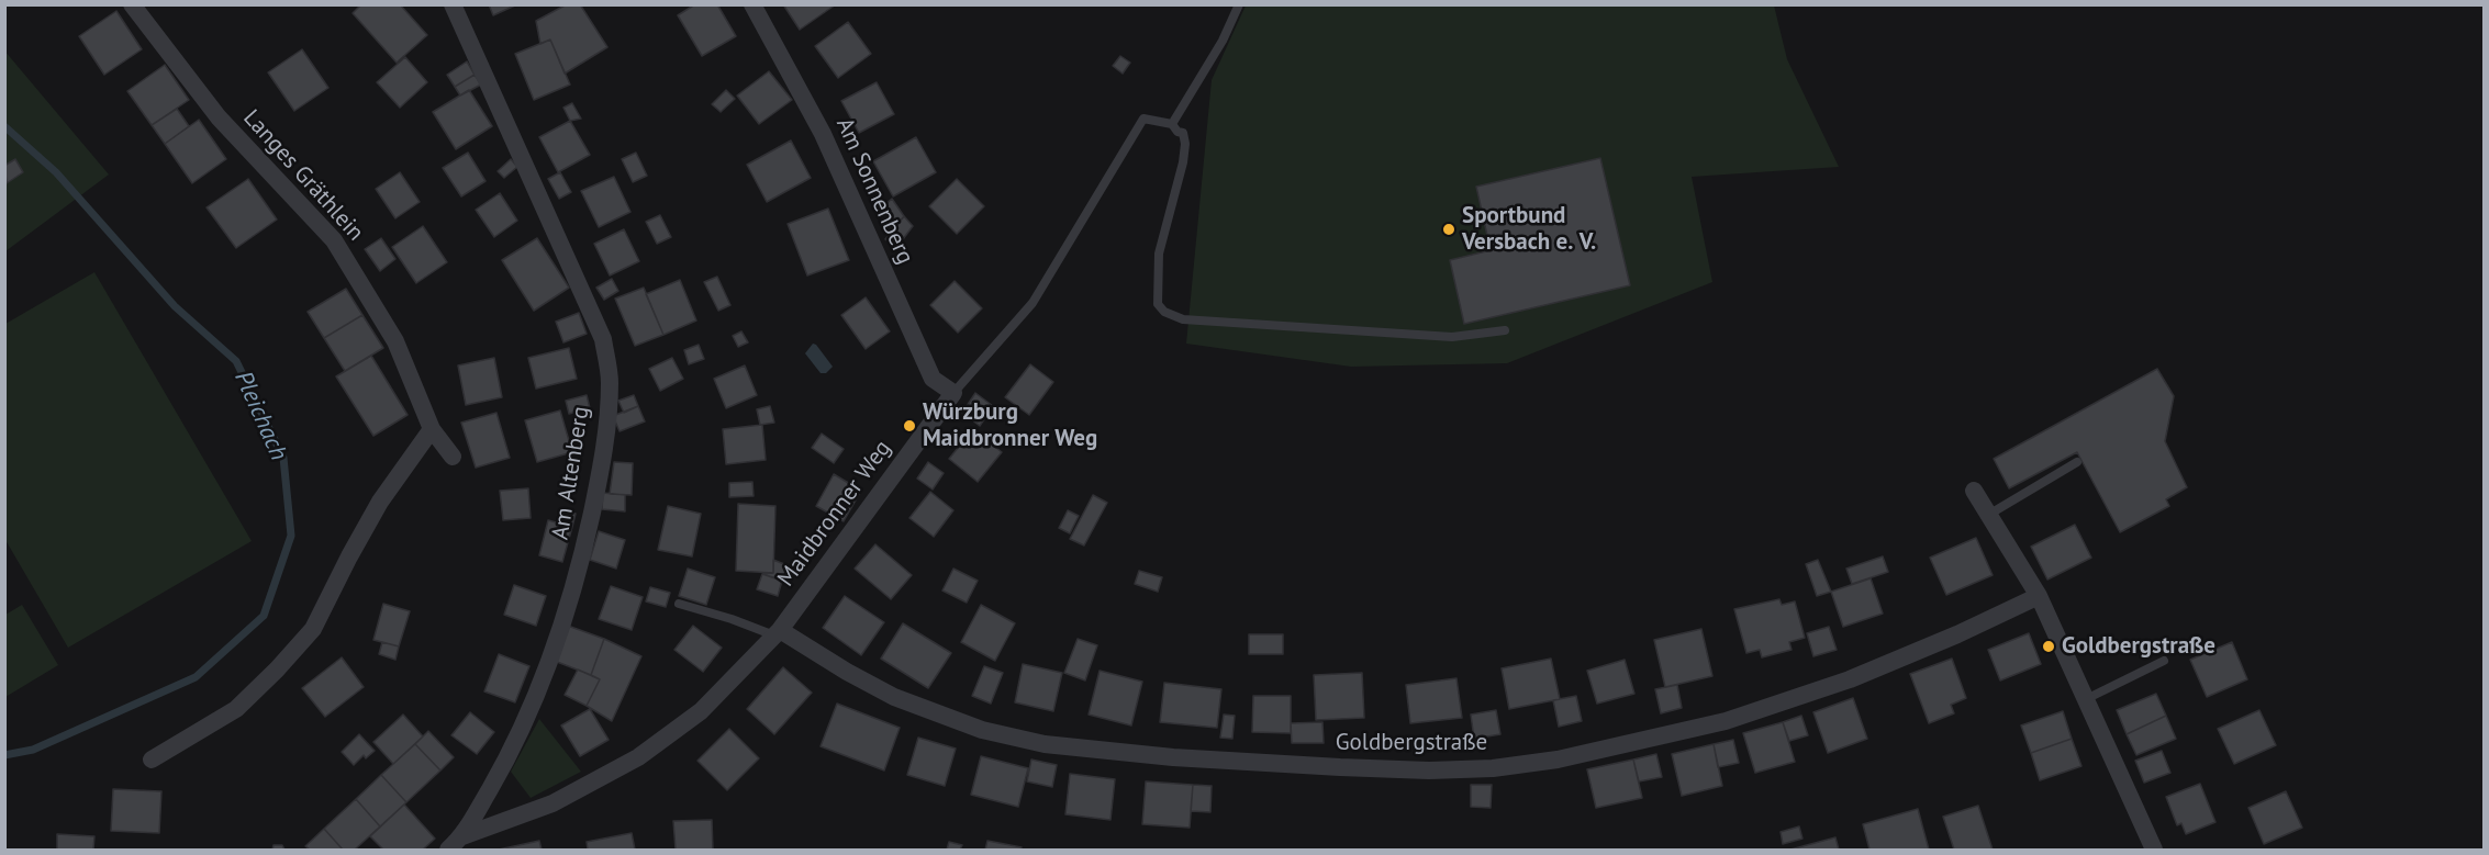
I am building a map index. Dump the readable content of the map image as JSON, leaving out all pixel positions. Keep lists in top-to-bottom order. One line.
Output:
{"streets":{"street":["Langes Gräthlein","Am Sonnenberg","Am Altenberg","Maidbronner Weg","Goldbergstraße"]},"crossings":[["Am Sonnenberg","Maidbronner Weg"],["Am Altenberg","Maidbronner Weg"],["Maidbronner Weg","Goldbergstraße"]],"water":["Pleichach"],"places":["Sportbund Versbach e. V.","Würzburg Maidbronner Weg","Goldbergstraße"]}
